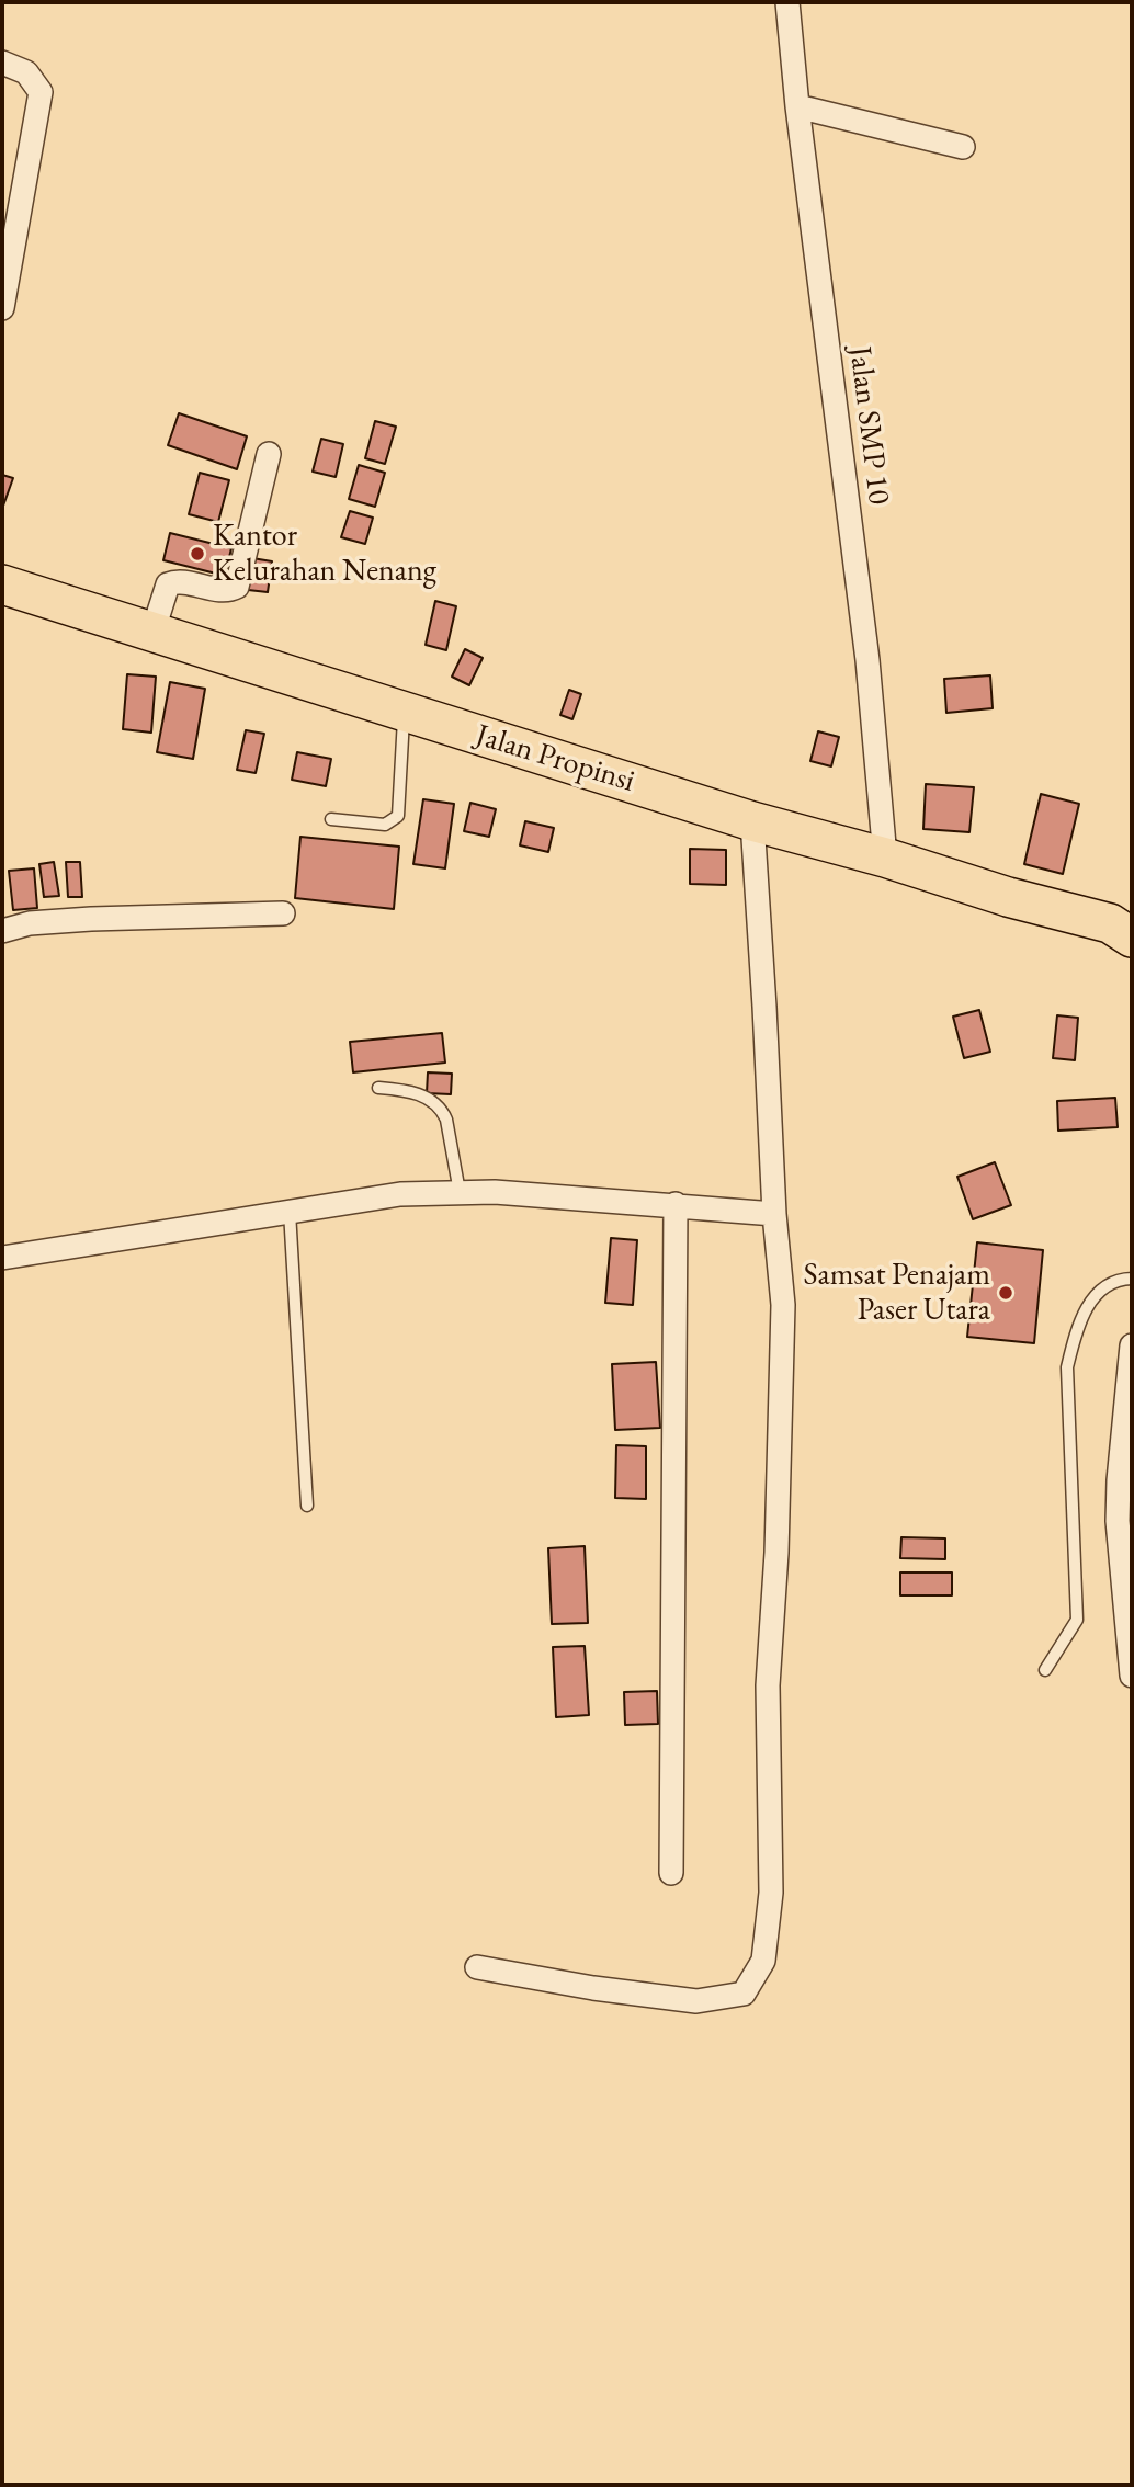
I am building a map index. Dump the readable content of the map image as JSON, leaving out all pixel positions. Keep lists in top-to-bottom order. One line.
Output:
{"streets":{"highway":["Jalan Propinsi"],"street":["Jalan SMP 10"]},"crossings":[["Jalan SMP 10","Jalan Propinsi"]],"places":["Kantor Kelurahan Nenang","Samsat Penajam Paser Utara"]}
